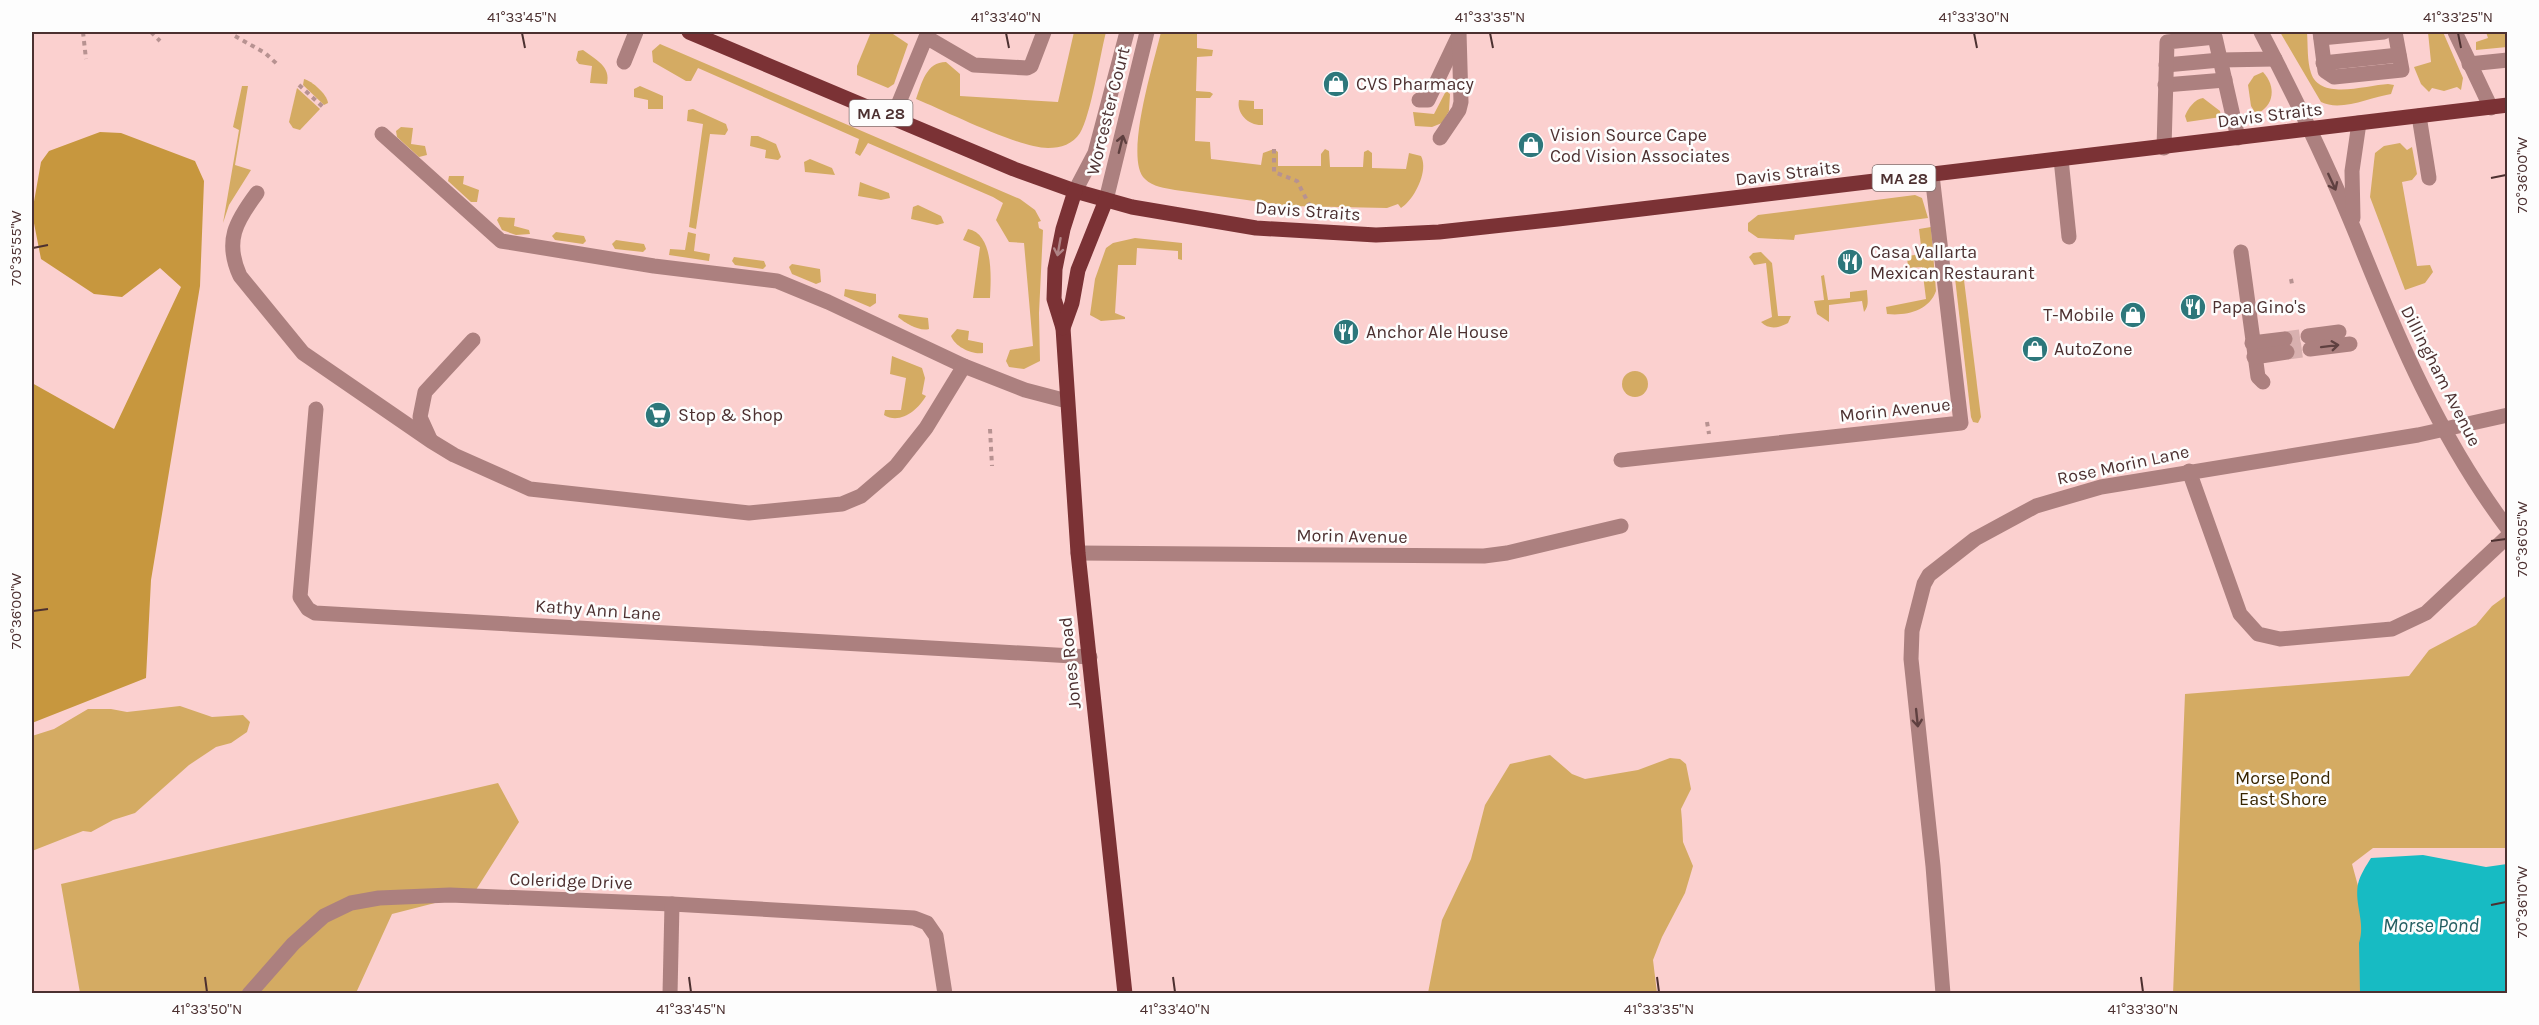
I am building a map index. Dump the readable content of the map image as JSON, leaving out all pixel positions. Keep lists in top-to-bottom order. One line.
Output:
{"streets":{"main road":["MA 28","Davis Straits","Jones Road"],"street":["Worcester Court","Dillingham Avenue","Morin Avenue","Rose Morin Lane","Kathy Ann Lane","Coleridge Drive"]},"crossings":[["Worcester Court","MA 28"],["Worcester Court","Davis Straits"],["Worcester Court","Jones Road"],["MA 28","Davis Straits"],["MA 28","Jones Road"],["Davis Straits","Dillingham Avenue"],["Davis Straits","Morin Avenue"],["Davis Straits","Jones Road"],["Dillingham Avenue","Rose Morin Lane"],["Morin Avenue","Jones Road"],["Kathy Ann Lane","Jones Road"]],"one_way":["Rose Morin Lane"],"water":["Morse Pond"],"parks":["Morse Pond East Shore"],"places":{"shop":["CVS Pharmacy","Vision Source Cape Cod Vision Associates","T-Mobile","AutoZone"],"restaurant":["Casa Vallarta Mexican Restaurant","Papa Gino's","Anchor Ale House"],"supermarket":["Stop & Shop"]},"coordinates":["41°33'45\"N","41°33'40\"N","41°33'35\"N","41°33'30\"N","41°33'25\"N","70°36'00\"W","70°35'55\"W","70°36'05\"W","70°36'10\"W","41°33'50\"N"]}
